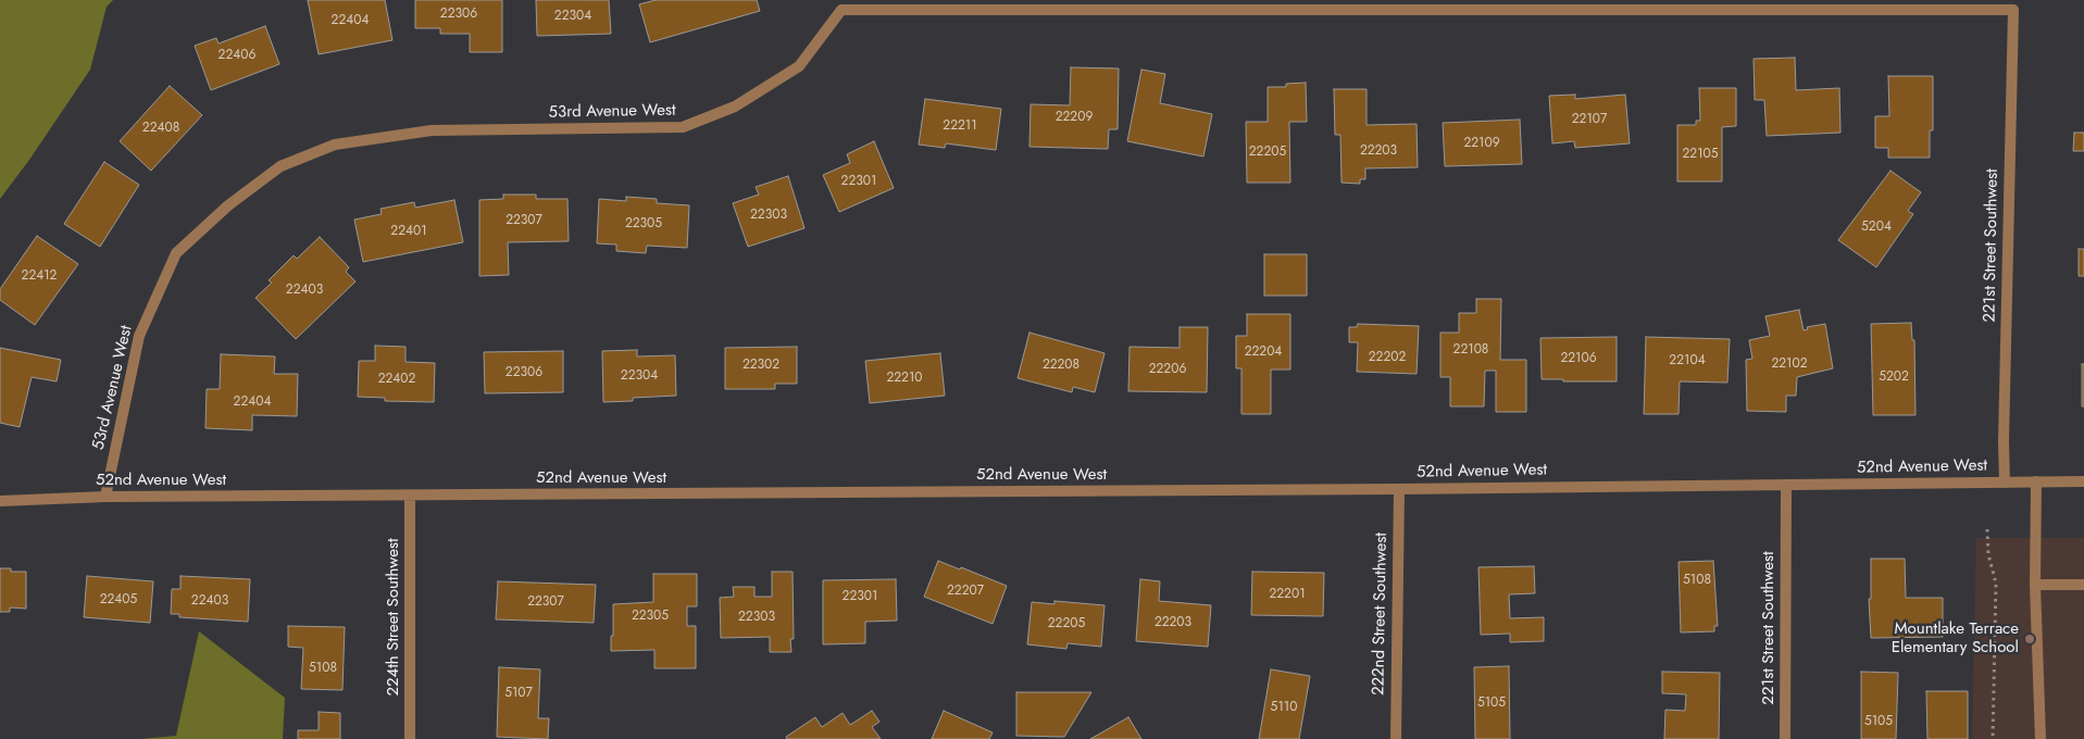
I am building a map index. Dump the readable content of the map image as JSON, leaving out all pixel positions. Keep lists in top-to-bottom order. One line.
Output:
{"streets":{"street":["53rd Avenue West","221st Street Southwest","52nd Avenue West","222nd Street Southwest","224th Street Southwest"]},"crossings":[["53rd Avenue West","221st Street Southwest"],["53rd Avenue West","52nd Avenue West"],["221st Street Southwest","52nd Avenue West"],["52nd Avenue West","222nd Street Southwest"],["52nd Avenue West","224th Street Southwest"]],"places":["Mountlake Terrace Elementary School"],"house_numbers":["22306","22304","22404","22406","22209","22107","22211","22408","22109","22203","22205","22105","22301","22303","22307","22305","5204","22401","22412","22403","22108","22204","22202","22106","22104","22102","22302","22208","22206","22306","22304","5202","22210","22402","22404","5108","22207","22201","22301","22405","22403","22307","22305","22303","22203","22205","5108","5107","5105","5110","5105"]}
